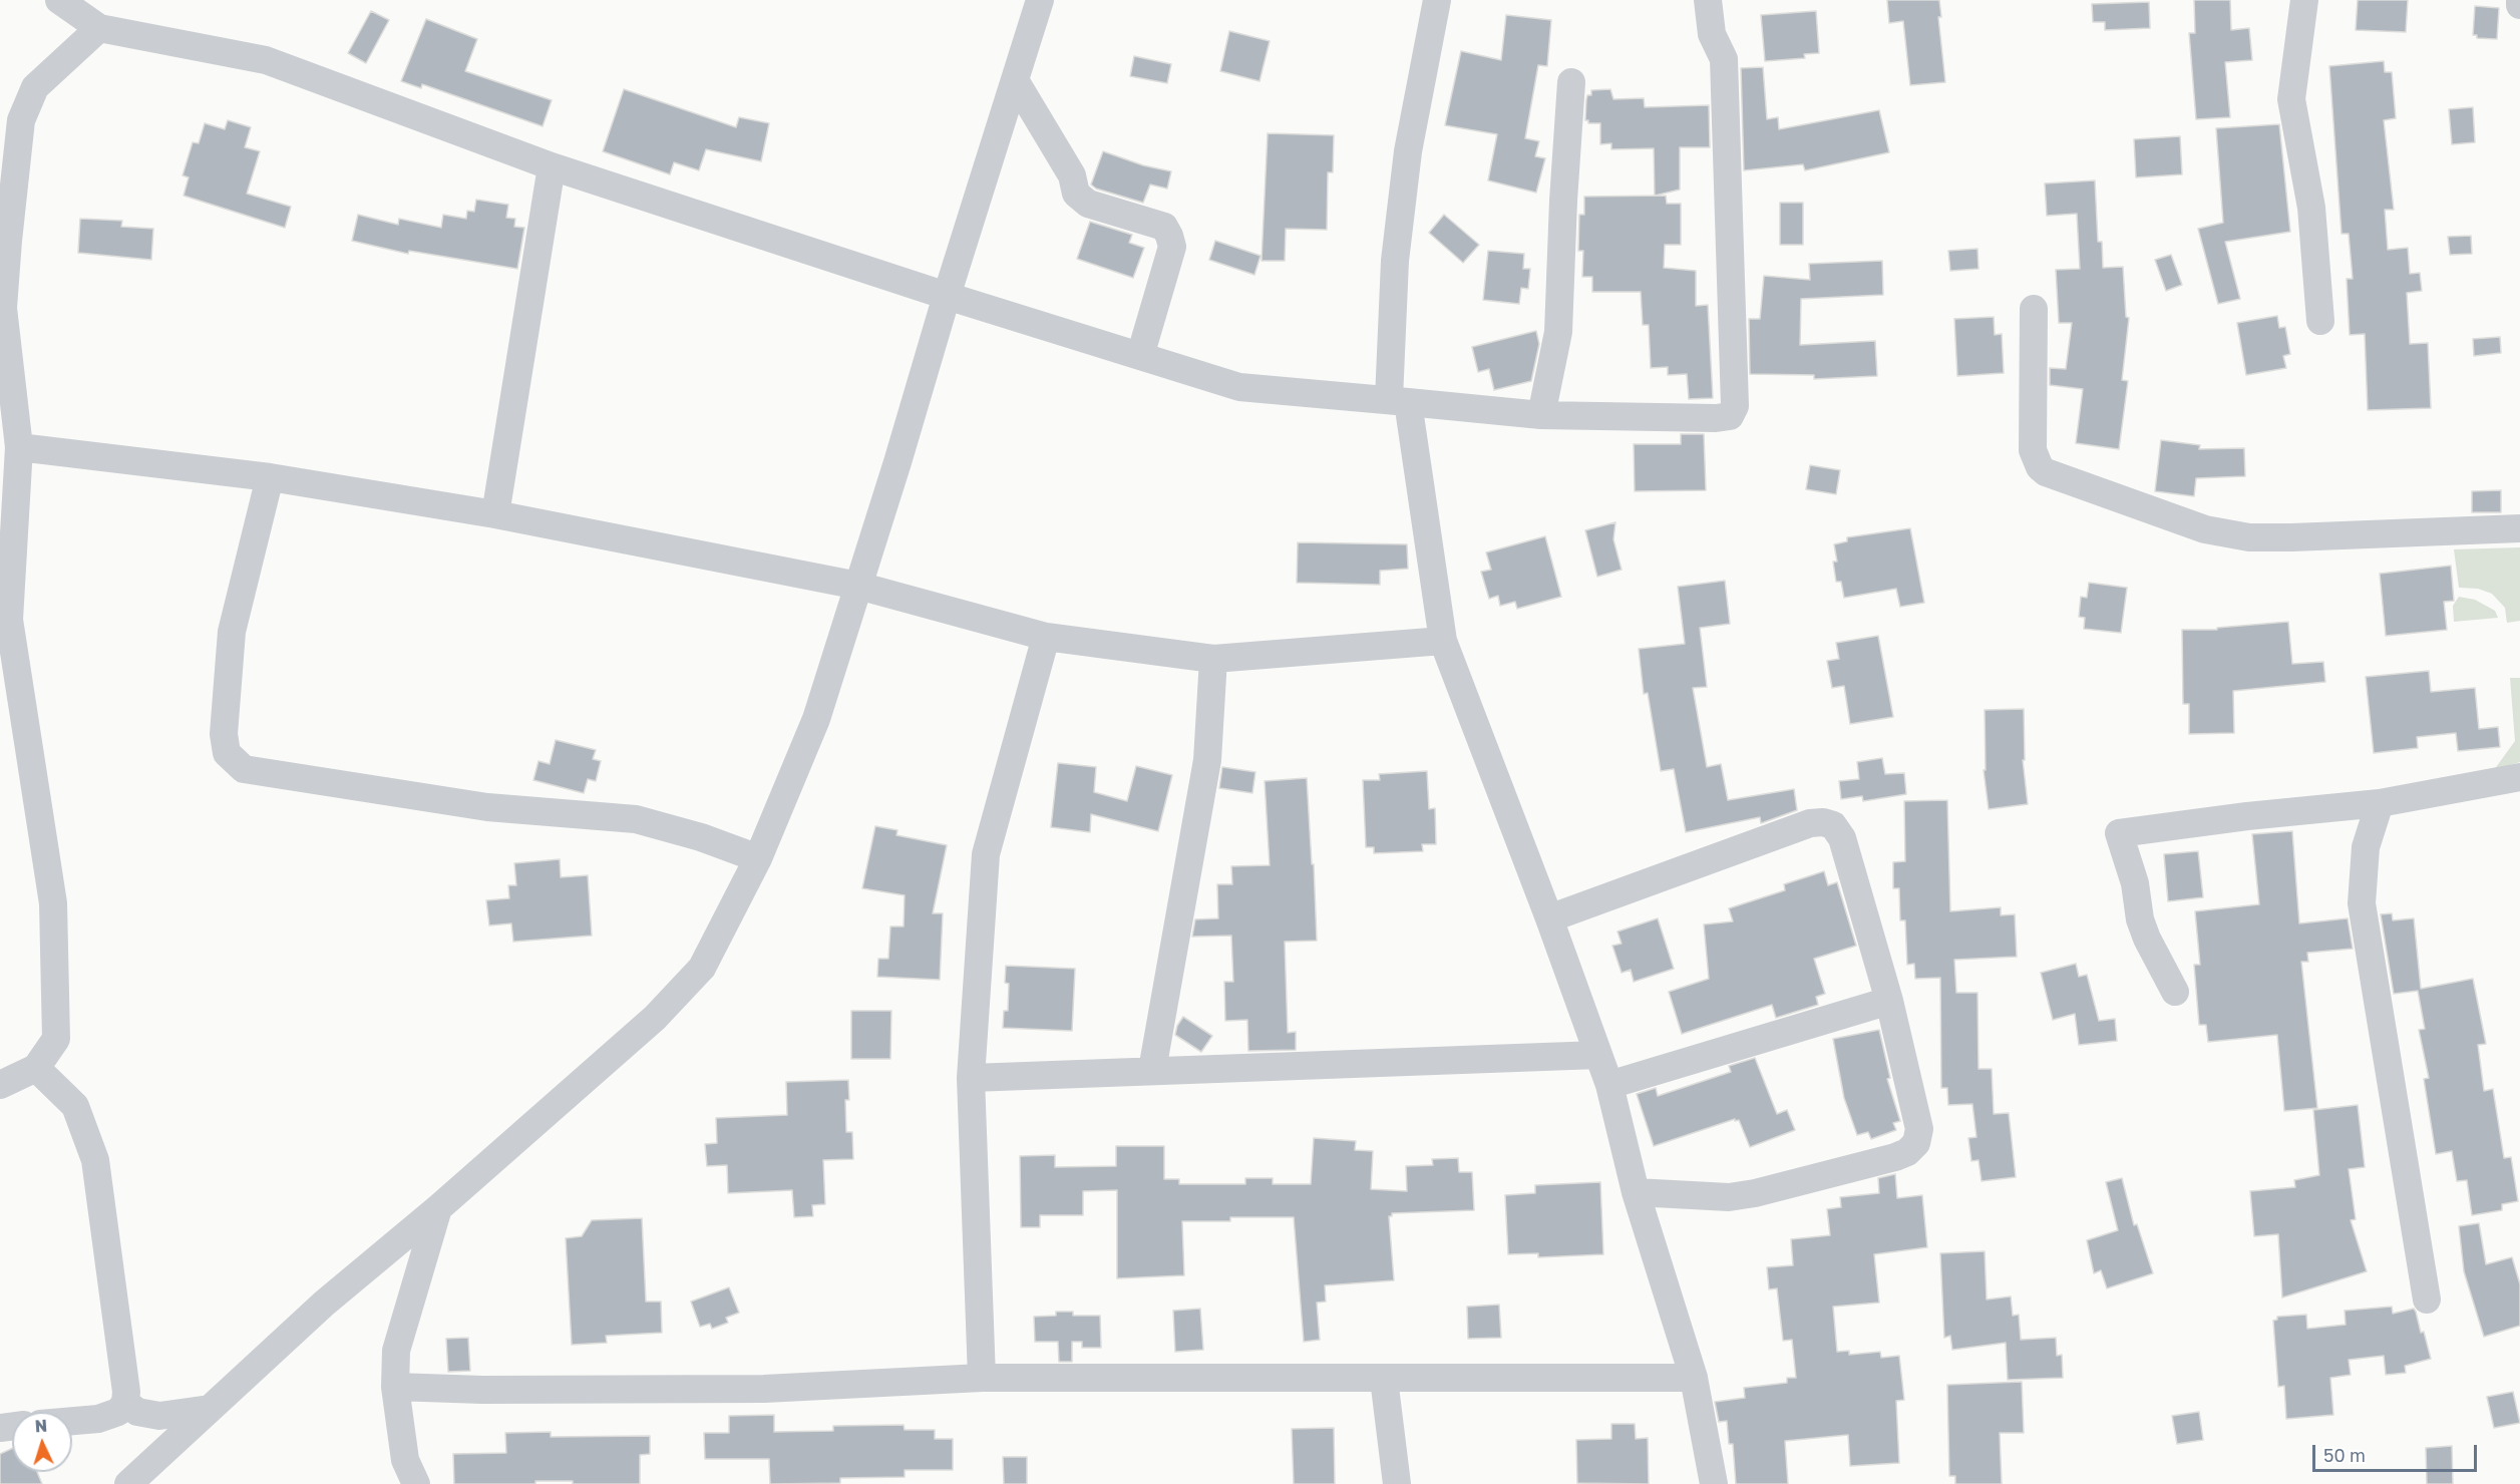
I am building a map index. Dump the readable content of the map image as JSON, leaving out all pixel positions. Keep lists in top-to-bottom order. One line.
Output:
{"scale_bar":"50 m","north":"top"}
